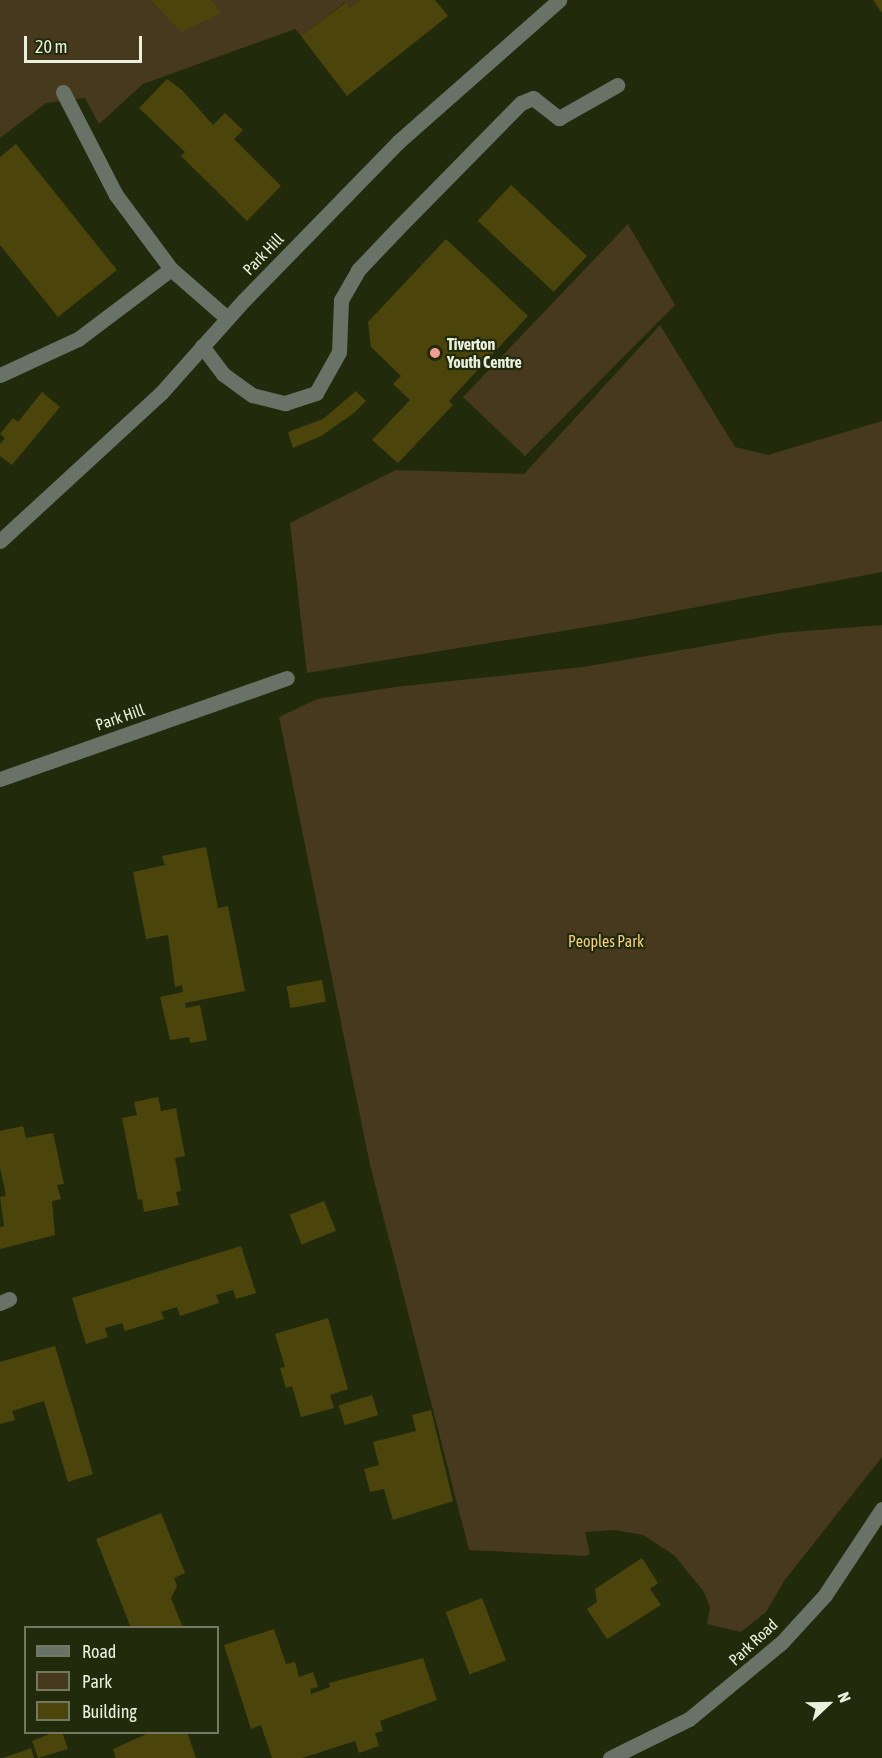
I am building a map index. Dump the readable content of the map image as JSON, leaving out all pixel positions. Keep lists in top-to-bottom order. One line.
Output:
{"streets":{"street":["Park Hill","Park Road"]},"parks":["Peoples Park"],"places":["Tiverton Youth Centre"],"legend":["Road","Park","Building"],"scale_bar":"20 m","north":"right"}
